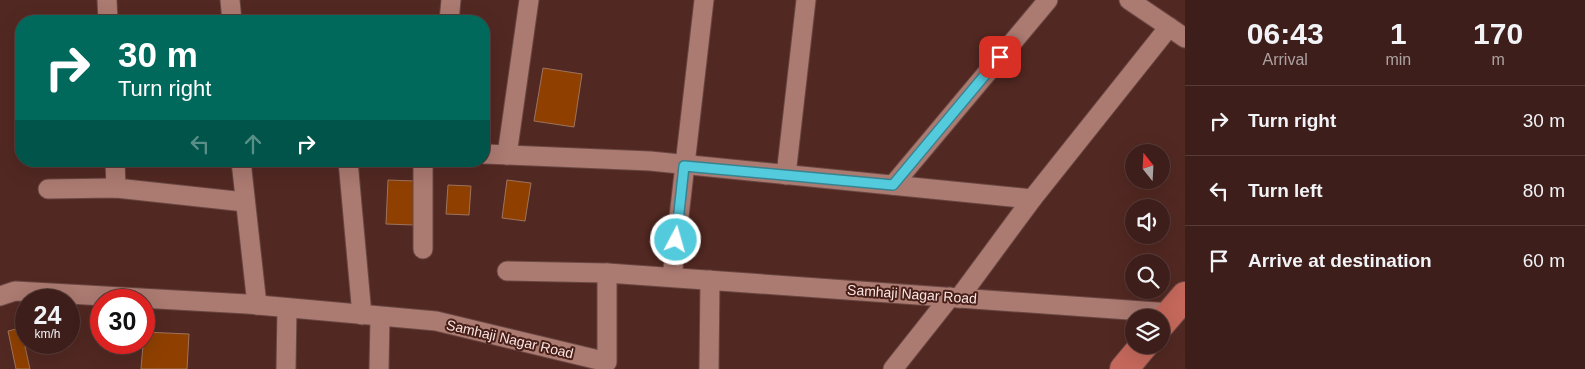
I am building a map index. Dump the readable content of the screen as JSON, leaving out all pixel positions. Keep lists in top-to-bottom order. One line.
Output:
{"streets":{"street":["Samhaji Nagar Road"]},"north":"top","page":{"eta":["06:43","Arrival","1","min","170","m"],"turn":["30 m","Turn right"],"list":[{"name":"Turn right","value":"30 m"},{"name":"Turn left","value":"80 m"},{"name":"Arrive at destination","value":"60 m"}],"speed":"24 km/h","limit":"30"}}
